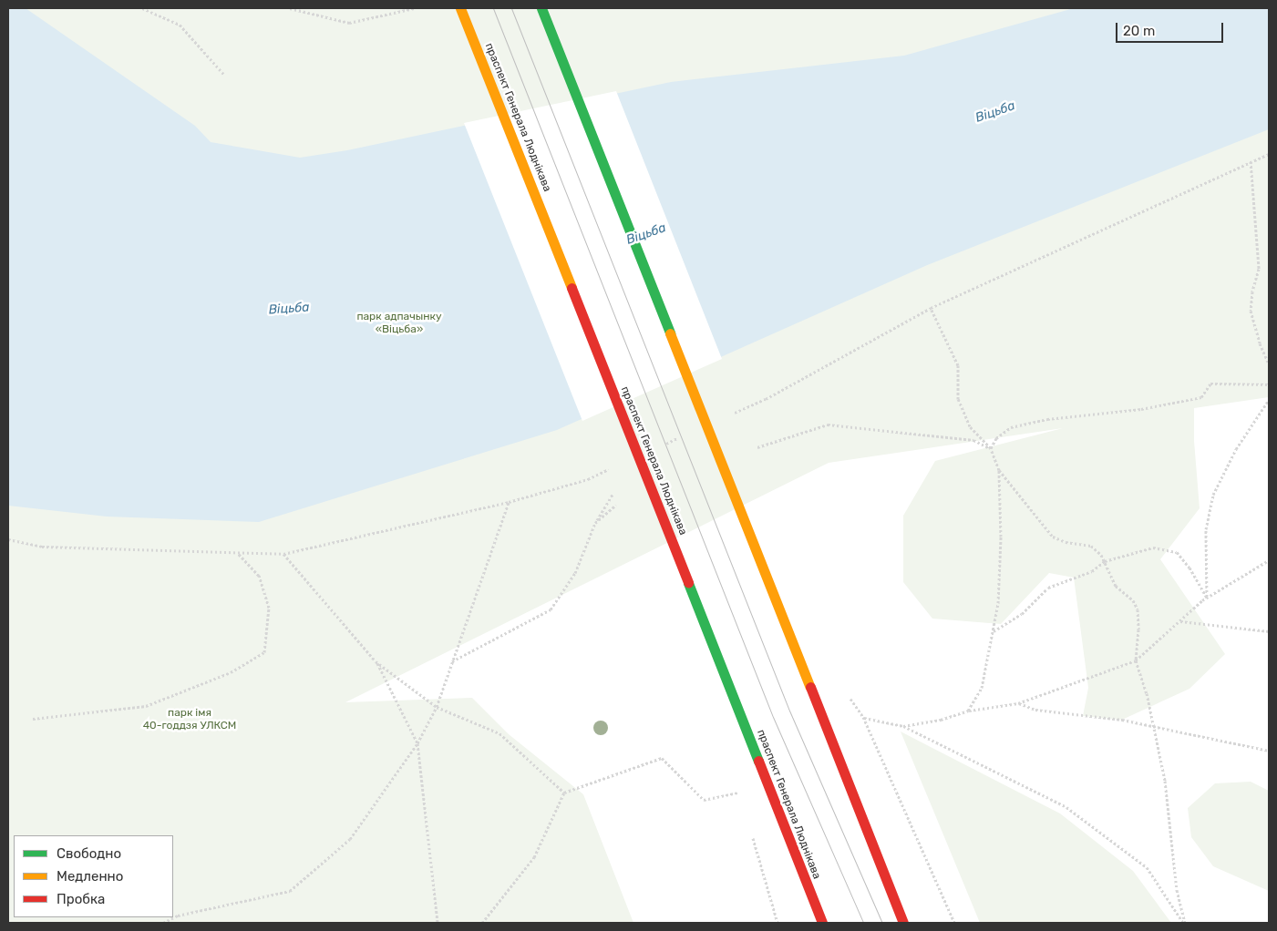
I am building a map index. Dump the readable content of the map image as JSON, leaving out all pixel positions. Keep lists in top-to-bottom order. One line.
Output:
{"streets":{"main road":["праспект Генерала Люднікава"]},"water":["Віцьба"],"parks":["парк адпачынку «Віцьба»","парк імя 40-годдзя УЛКСМ"],"legend":["Свободно","Медленно","Пробка"],"scale_bar":"20 m"}
